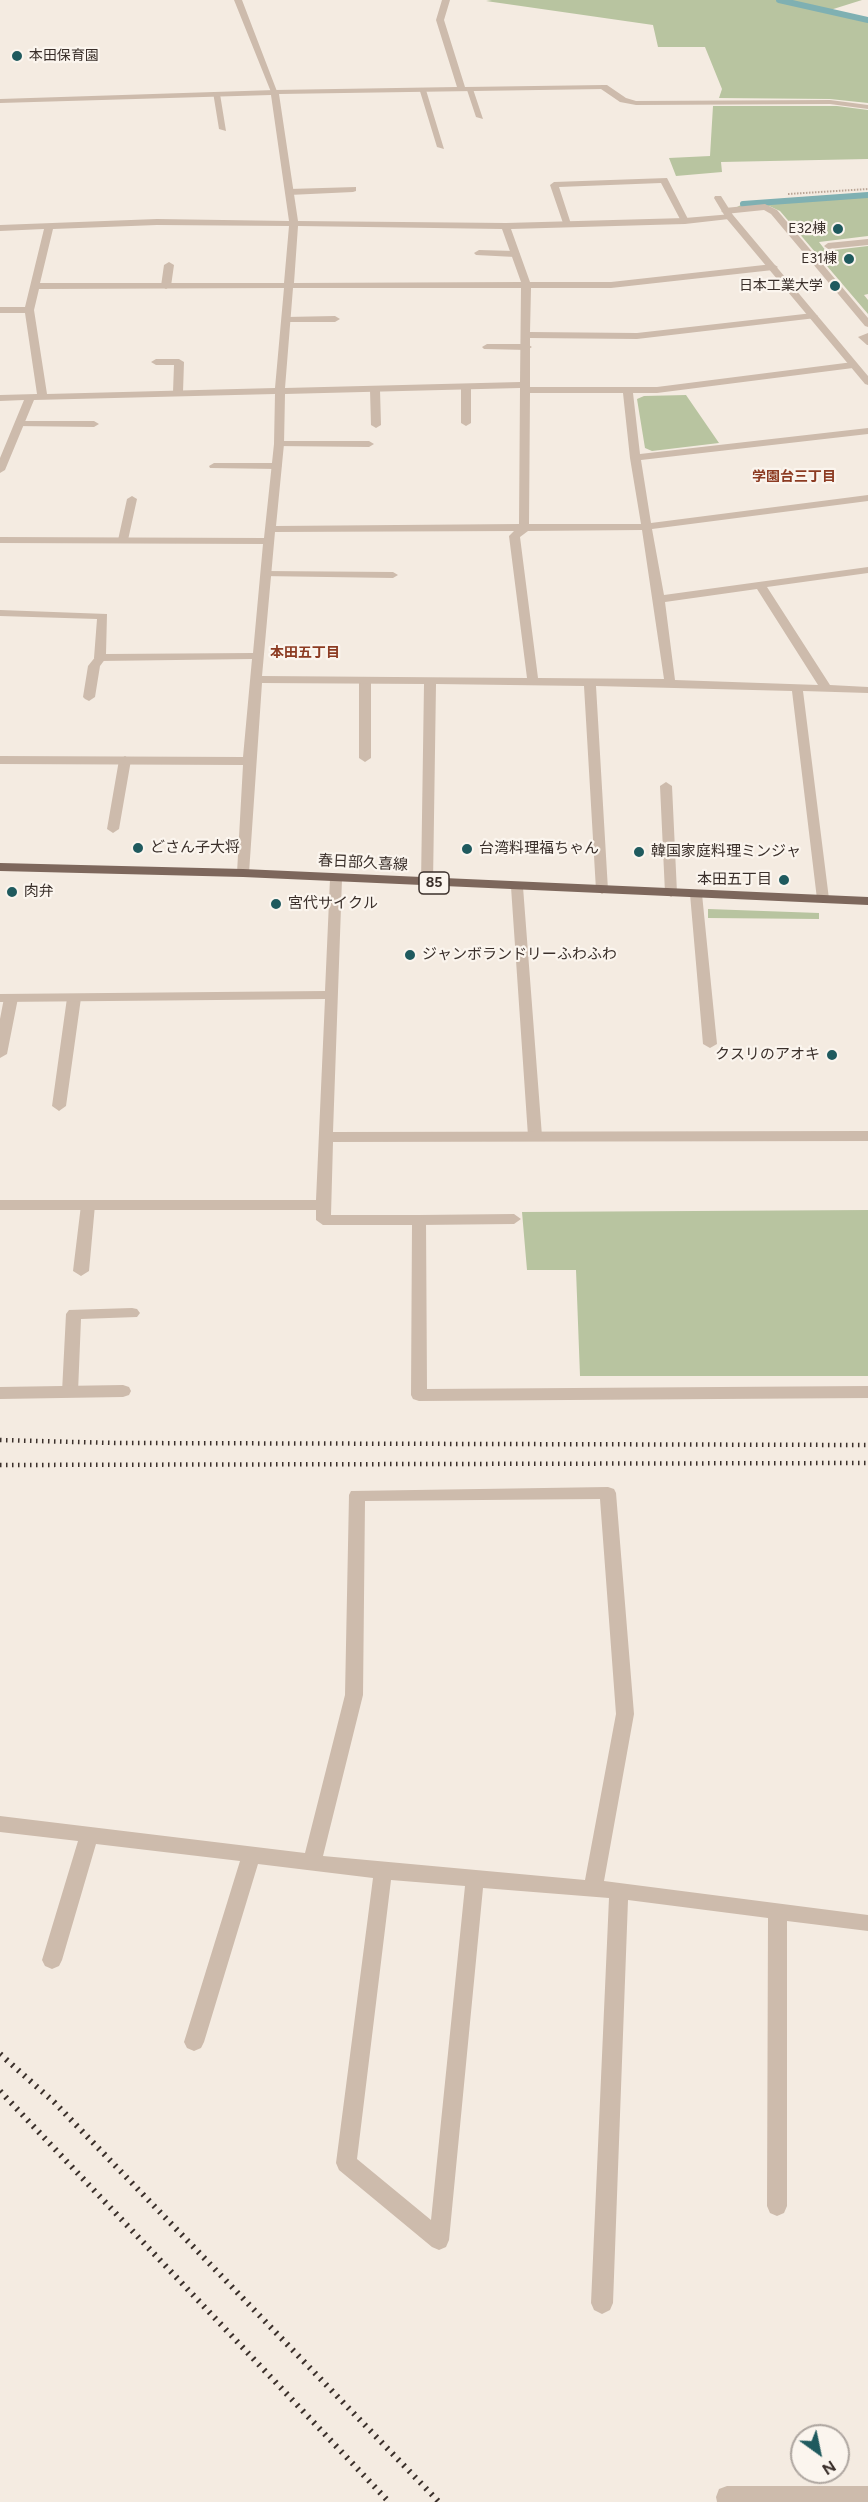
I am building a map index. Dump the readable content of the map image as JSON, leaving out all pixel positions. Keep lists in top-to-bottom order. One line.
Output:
{"streets":{"main road":["春日部久喜線","85"]},"districts":["学園台三丁目","本田五丁目"],"places":["本田保育園","E32棟","E31棟","日本工業大学","どさん子大将","台湾料理福ちゃん","韓国家庭料理ミンジャ","本田五丁目","肉弁","宮代サイクル","ジャンボランドリーふわふわ","クスリのアオキ"],"north":"bottom right"}
